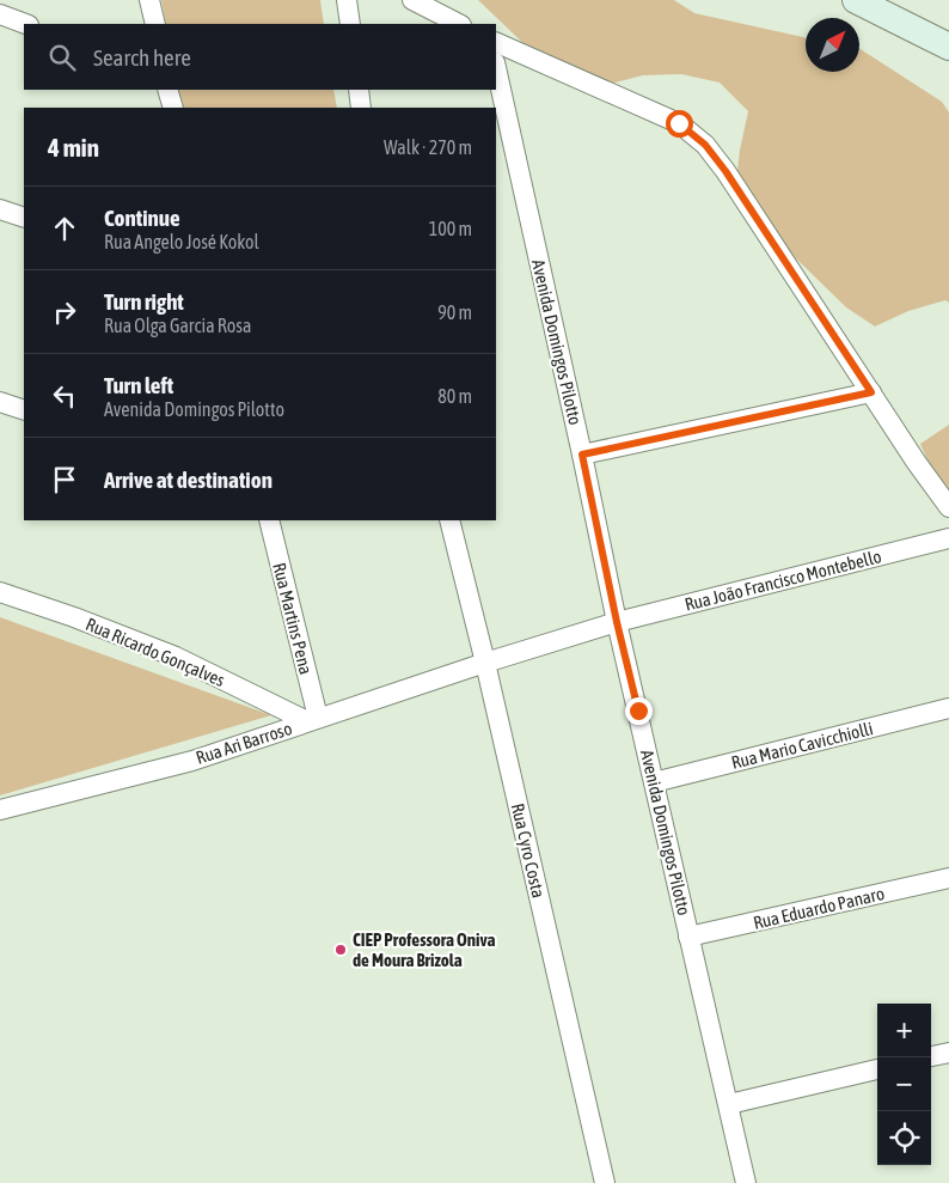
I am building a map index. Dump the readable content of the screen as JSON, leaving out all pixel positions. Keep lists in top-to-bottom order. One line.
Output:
{"streets":{"street":["Avenida Domingos Pilotto","Rua João Francisco Montebello","Rua Martins Pena","Rua Ricardo Gonçalves","Rua Ari Barroso","Rua Mario Cavicchiolli","Rua Cyro Costa","Rua Eduardo Panaro"]},"crossings":[["Avenida Domingos Pilotto","Rua João Francisco Montebello"],["Avenida Domingos Pilotto","Rua Mario Cavicchiolli"],["Avenida Domingos Pilotto","Rua Eduardo Panaro"],["Rua João Francisco Montebello","Rua Ari Barroso"],["Rua João Francisco Montebello","Rua Cyro Costa"],["Rua Martins Pena","Rua Ricardo Gonçalves"],["Rua Martins Pena","Rua Ari Barroso"],["Rua Ricardo Gonçalves","Rua Ari Barroso"],["Rua Ari Barroso","Rua Cyro Costa"]],"places":["CIEP Professora Oniva de Moura Brizola"],"north":"top right","page":{"search":"Search here","heading":["4 min","Walk · 270 m"],"list":[["Continue","Rua Angelo José Kokol","100 m"],["Turn right","Rua Olga Garcia Rosa","90 m"],["Turn left","Avenida Domingos Pilotto","80 m"],"Arrive at destination"],"map_buttons":["+","−"]}}
